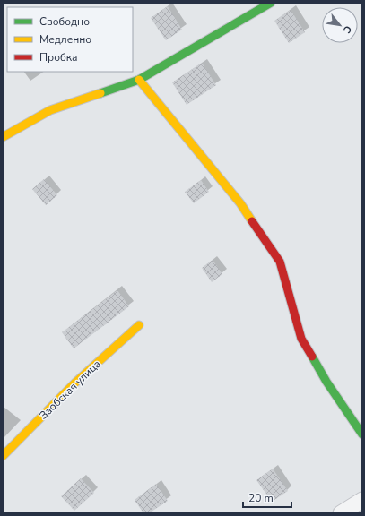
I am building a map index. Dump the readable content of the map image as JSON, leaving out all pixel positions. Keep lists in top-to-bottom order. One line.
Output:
{"streets":{"street":["Заобская улица"]},"legend":["Свободно","Медленно","Пробка"],"scale_bar":"20 m","north":"bottom right"}
